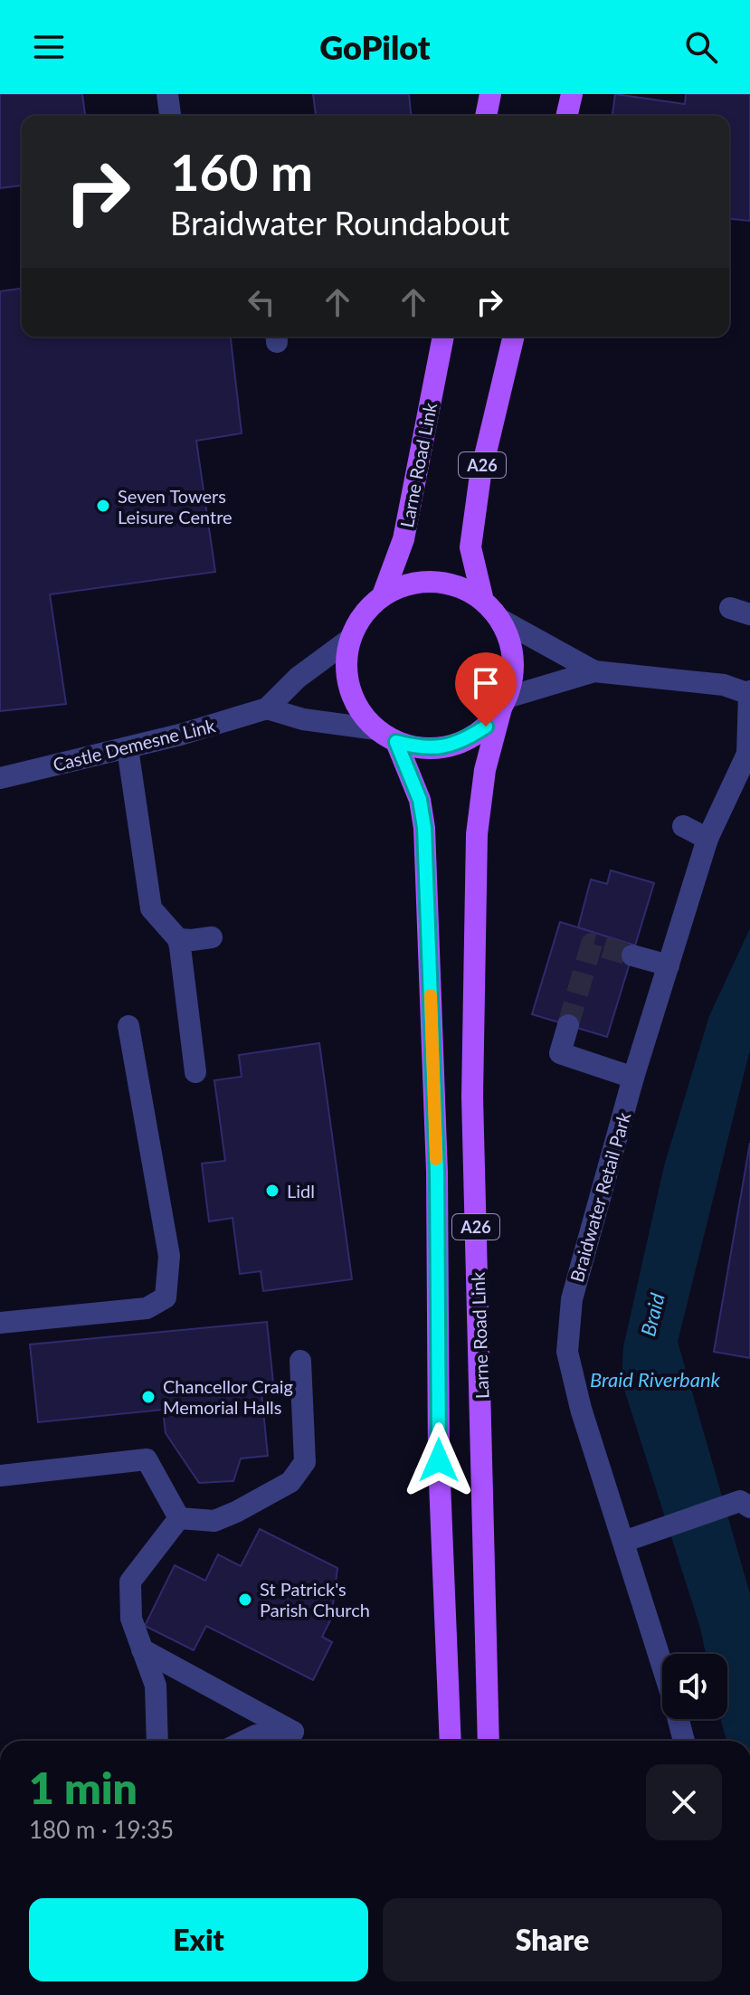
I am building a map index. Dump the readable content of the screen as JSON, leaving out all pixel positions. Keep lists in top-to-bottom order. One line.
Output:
{"streets":{"main road":["Larne Road Link","A26"],"street":["Castle Demesne Link","Braidwater Retail Park"]},"crossings":[["Larne Road Link","A26"],["Larne Road Link","Castle Demesne Link"],["A26","Castle Demesne Link"]],"water":["Braid","Braid Riverbank"],"places":["Seven Towers Leisure Centre","Lidl","Chancellor Craig Memorial Halls","St Patrick's Parish Church"],"page":{"header":"GoPilot","turn":["160 m","Braidwater Roundabout"],"heading":["1 min","180 m · 19:35"],"buttons":["Exit","Share"]}}
